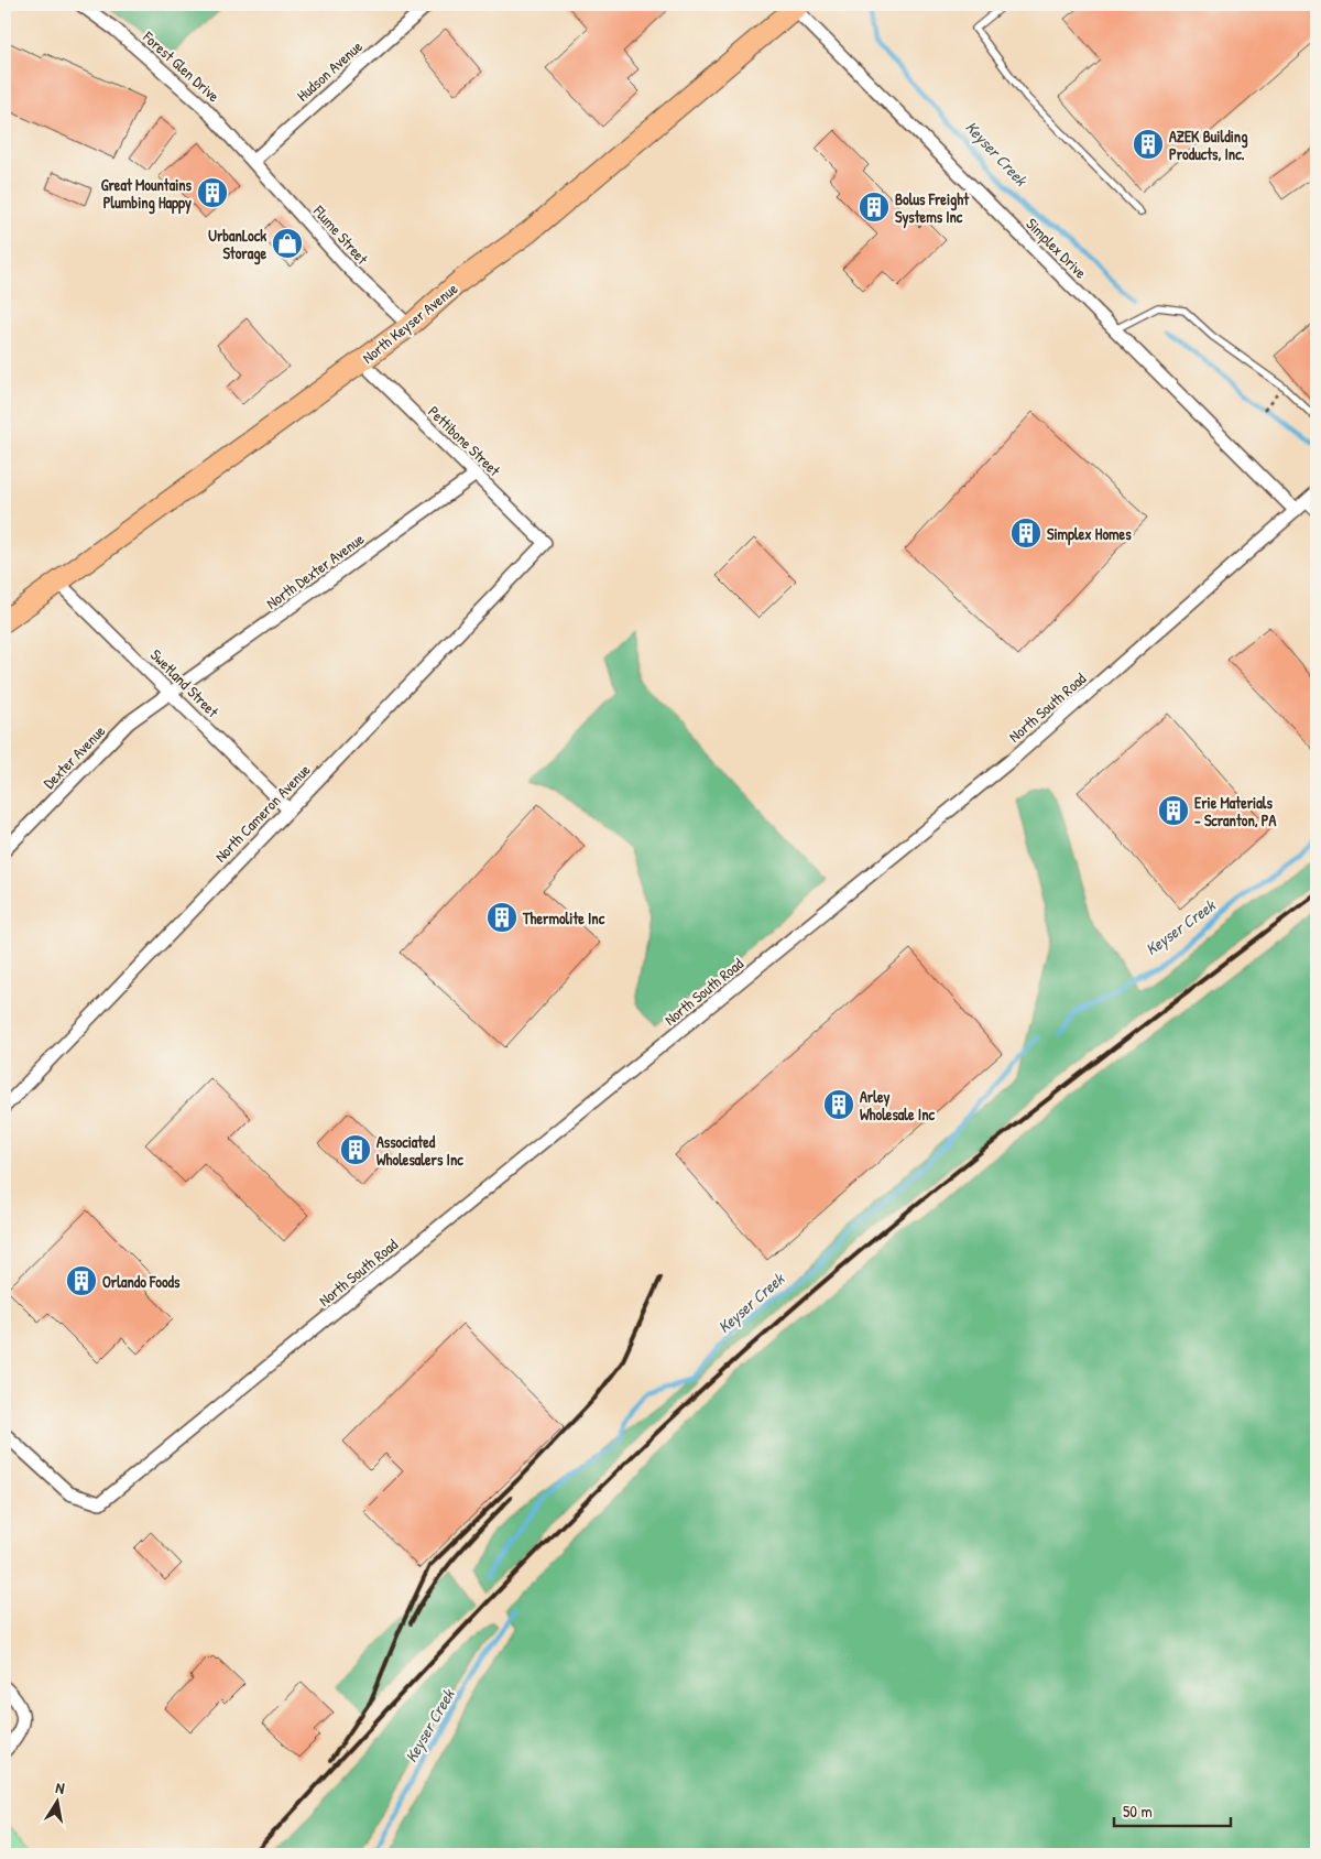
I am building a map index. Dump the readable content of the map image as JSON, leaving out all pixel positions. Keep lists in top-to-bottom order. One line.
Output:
{"streets":{"main road":["North Keyser Avenue"],"street":["Forest Glen Drive","Hudson Avenue","Flume Street","Simplex Drive","Pettibone Street","North Dexter Avenue","Swetland Street","North South Road","Dexter Avenue","North Cameron Avenue"]},"crossings":[["Forest Glen Drive","Hudson Avenue"],["Forest Glen Drive","Flume Street"],["Hudson Avenue","Flume Street"],["Flume Street","North Keyser Avenue"],["Simplex Drive","North Keyser Avenue"],["Simplex Drive","North South Road"],["North Keyser Avenue","Pettibone Street"],["North Keyser Avenue","Swetland Street"],["Pettibone Street","North Dexter Avenue"],["Pettibone Street","North Cameron Avenue"],["North Dexter Avenue","Swetland Street"],["North Dexter Avenue","Dexter Avenue"],["Swetland Street","Dexter Avenue"],["Swetland Street","North Cameron Avenue"]],"water":["Keyser Creek"],"places":{"building":["AZEK Building Products, Inc.","Great Mountains Plumbing Happy","Bolus Freight Systems Inc","Simplex Homes","Erie Materials - Scranton, PA","Thermolite Inc","Arley Wholesale Inc","Associated Wholesalers Inc","Orlando Foods"],"shop":["UrbanLock Storage"]},"scale_bar":"50 m","north":"top"}
